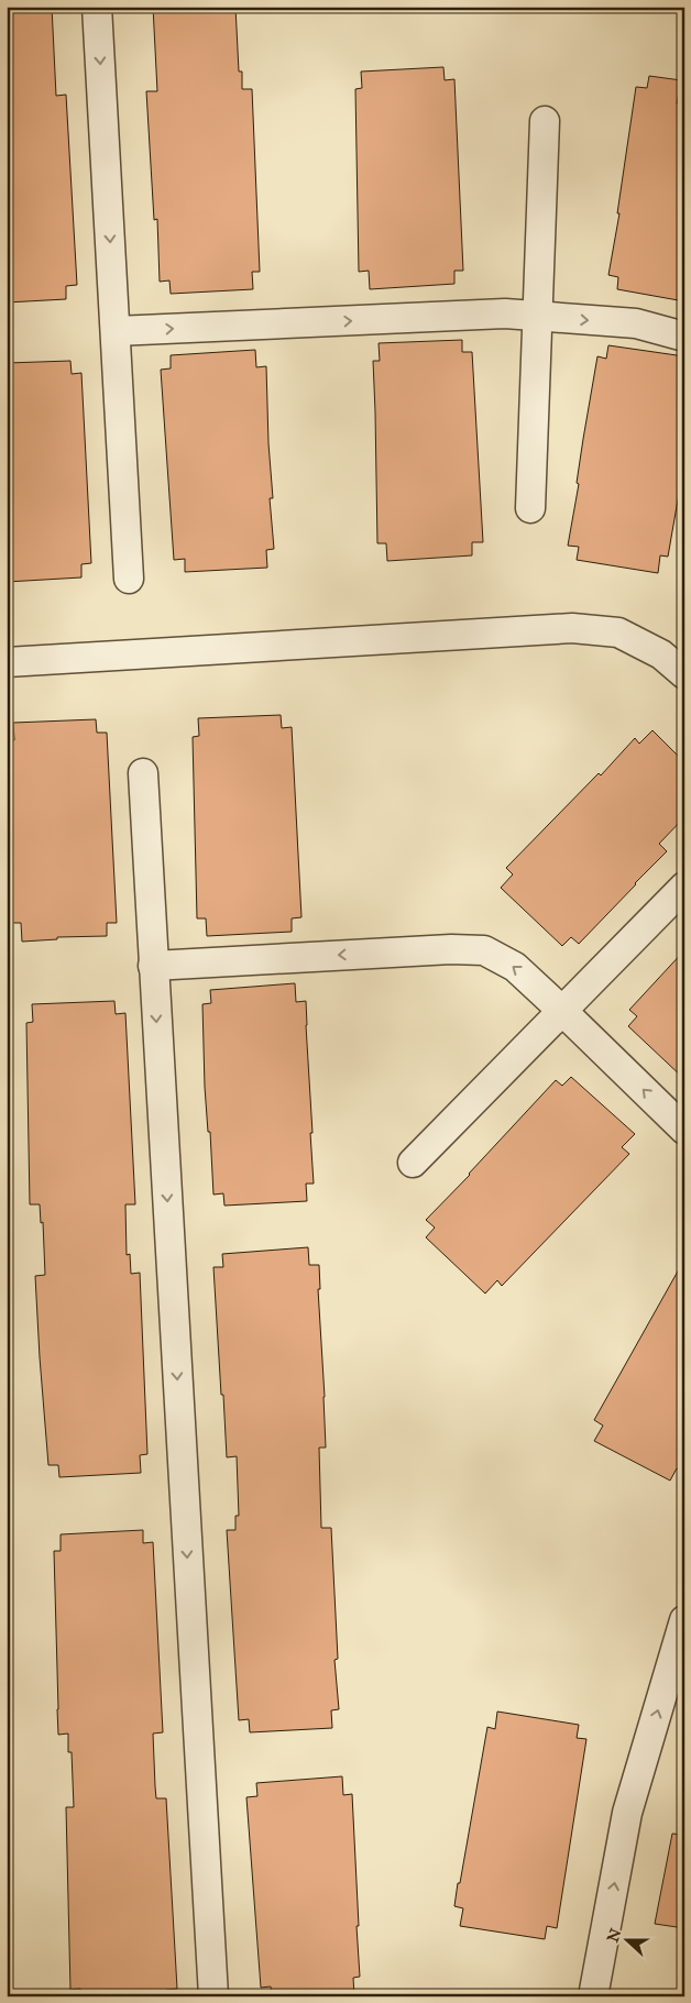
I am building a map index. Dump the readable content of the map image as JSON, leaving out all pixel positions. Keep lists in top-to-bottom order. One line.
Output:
{"north":"left"}
